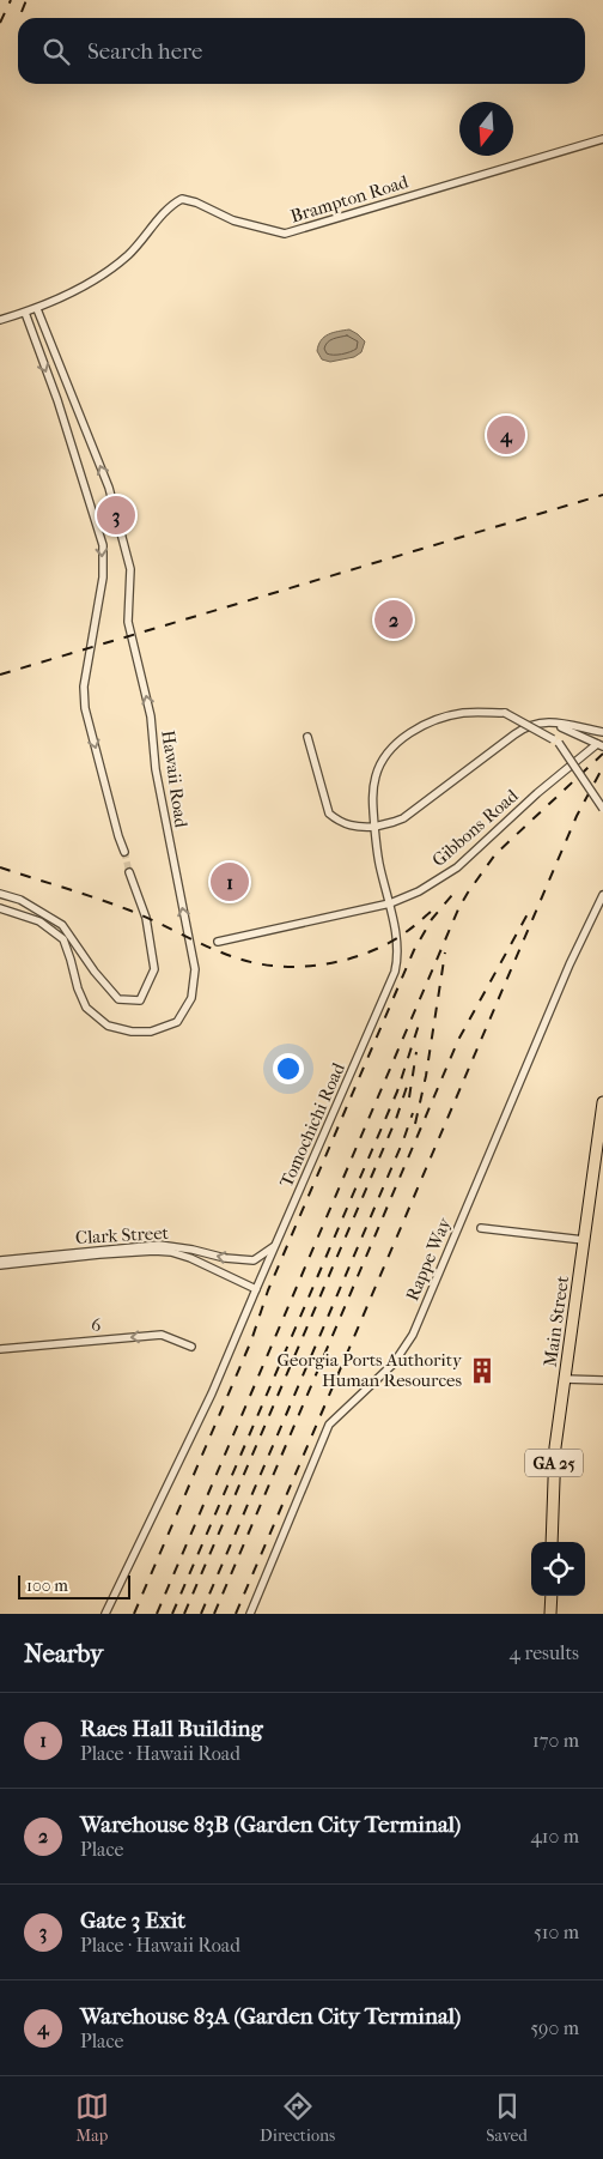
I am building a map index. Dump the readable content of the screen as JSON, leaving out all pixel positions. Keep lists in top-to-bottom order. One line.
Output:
{"streets":{"main road":["Main Street","GA 25"],"street":["Brampton Road","Hawaii Road","Gibbons Road","Tomochichi Road","Clark Street","Rappe Way","6"]},"crossings":[["Brampton Road","Hawaii Road"],["Gibbons Road","Tomochichi Road"],["Tomochichi Road","Clark Street"]],"one_way":["6"],"places":{"building":["Georgia Ports Authority Human Resources"]},"scale_bar":"100 m","north":"bottom","page":{"search":"Search here","pins":["4","3","2","1"],"scale":"100 m","heading":["Nearby","4 results"],"list":[{"mark":"1","name":"Raes Hall Building","note":"Place · Hawaii Road","value":"170 m"},{"mark":"2","name":"Warehouse 83B (Garden City Terminal)","note":"Place","value":"410 m"},{"mark":"3","name":"Gate 3 Exit","note":"Place · Hawaii Road","value":"510 m"},{"mark":"4","name":"Warehouse 83A (Garden City Terminal)","note":"Place","value":"590 m"}],"nav":["Map","Directions","Saved"]}}
